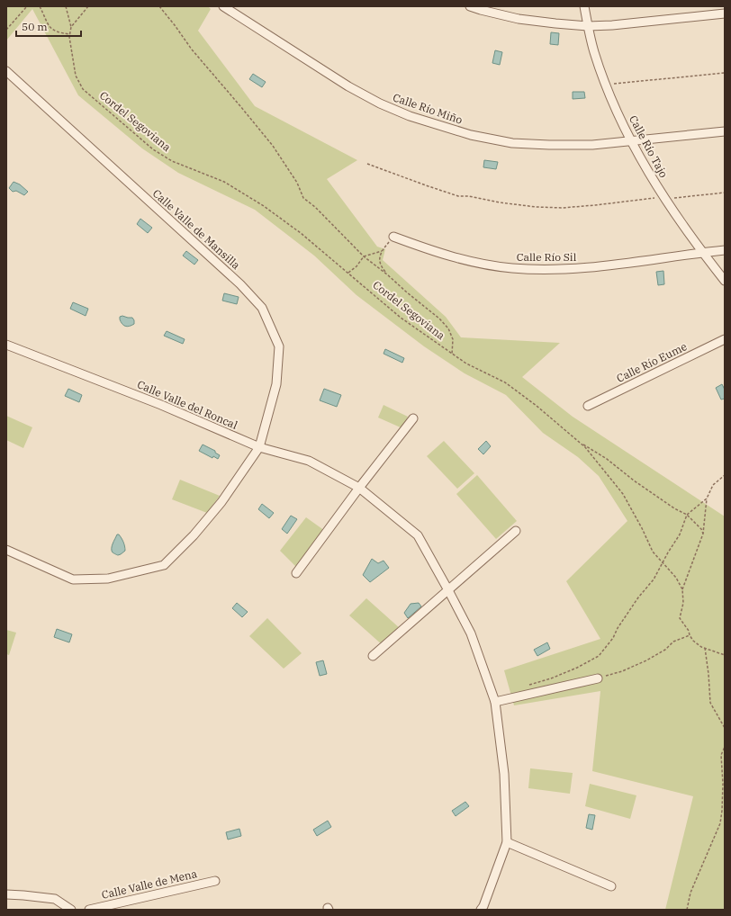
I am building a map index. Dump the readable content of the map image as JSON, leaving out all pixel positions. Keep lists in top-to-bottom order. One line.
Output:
{"streets":{"street":["Calle Río Miño","Calle Río Tajo","Calle Valle de Mansilla","Calle Río Sil","Calle Río Eume","Calle Valle del Roncal","Calle Valle de Mena"],"path":["Cordel Segoviana"]},"crossings":[["Calle Río Miño","Calle Río Tajo"],["Calle Río Tajo","Calle Río Sil"],["Calle Valle de Mansilla","Calle Valle del Roncal"]],"scale_bar":"50 m"}
